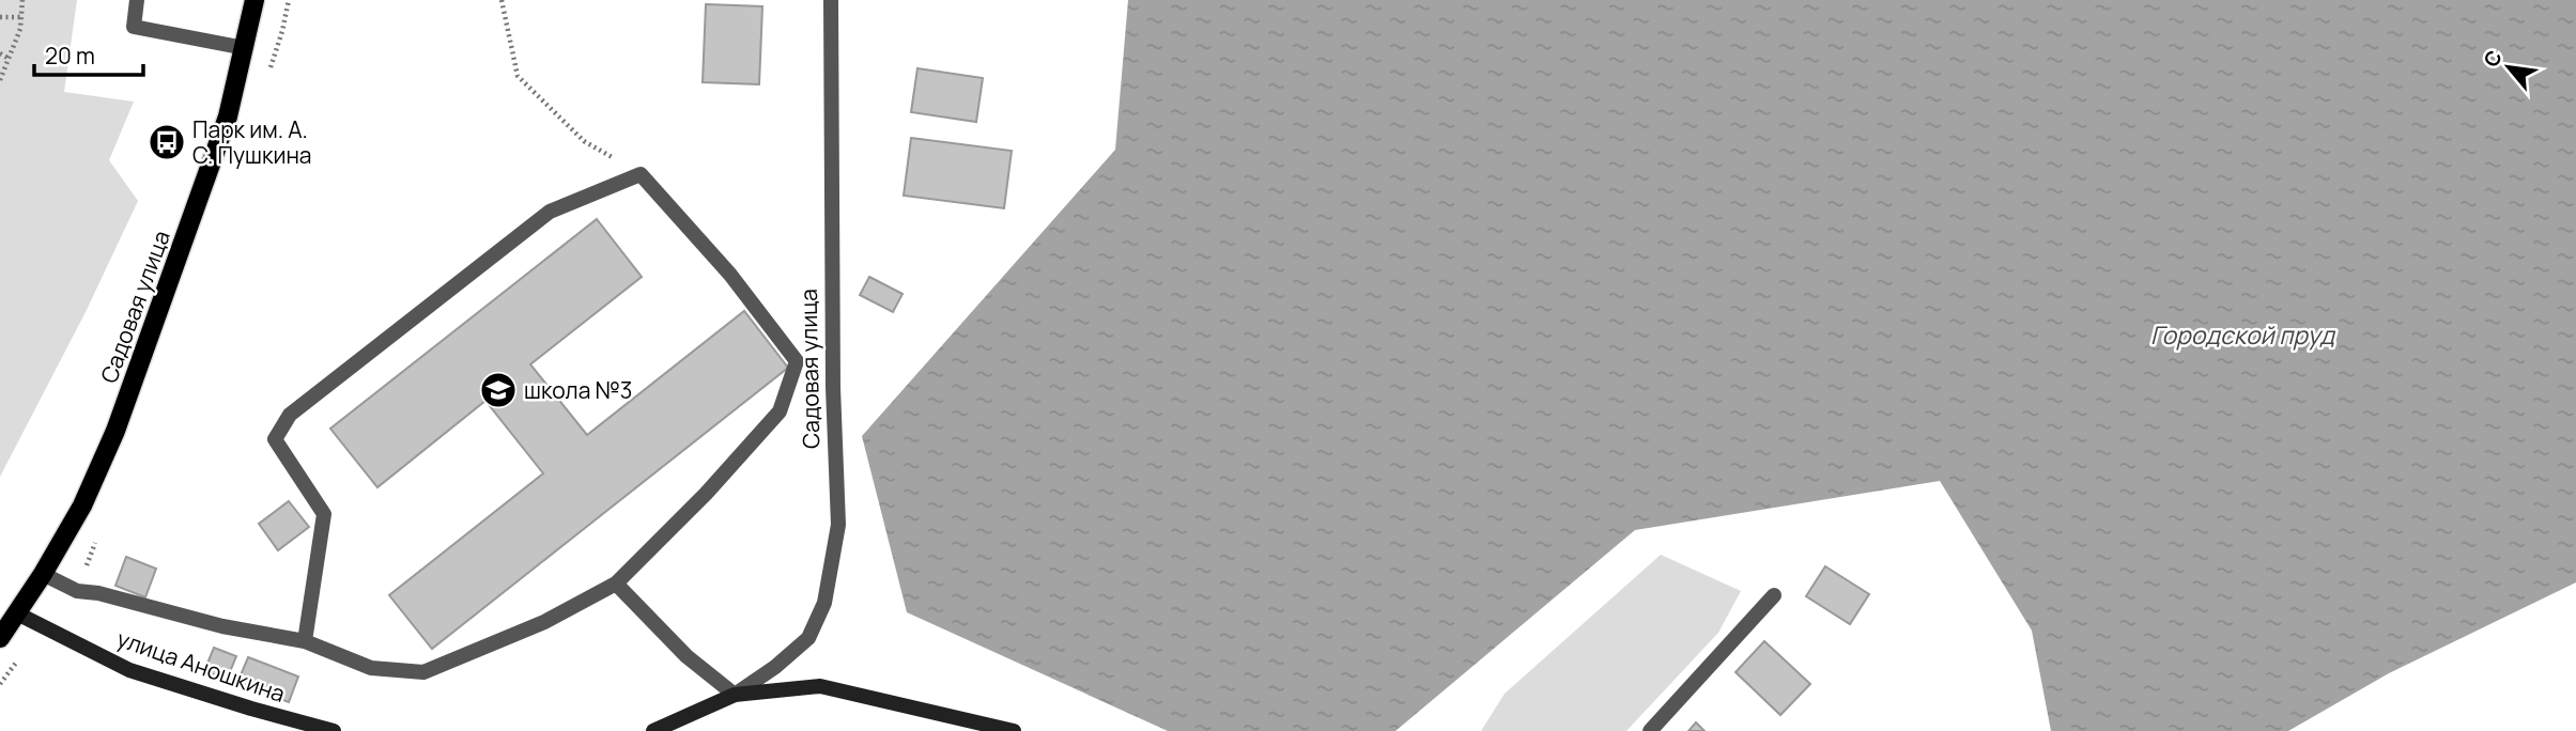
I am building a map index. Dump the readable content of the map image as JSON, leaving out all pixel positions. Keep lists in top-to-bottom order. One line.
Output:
{"streets":{"main road":["Садовая улица"],"street":["улица Аношкина"]},"crossings":[["Садовая улица","улица Аношкина"]],"water":["Городской пруд"],"places":{"bus stop":["Парк им. А. С. Пушкина"],"school or university":["школа №3"]},"scale_bar":"20 m","north":"top left"}
